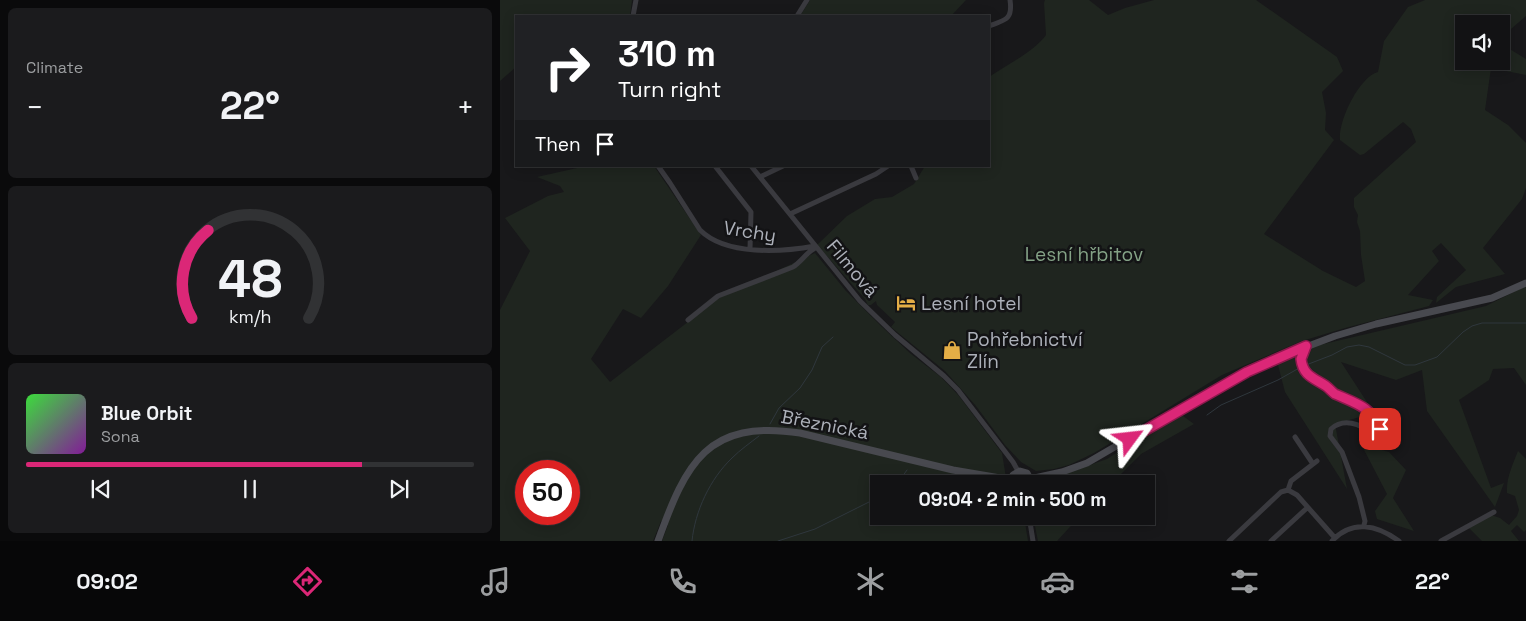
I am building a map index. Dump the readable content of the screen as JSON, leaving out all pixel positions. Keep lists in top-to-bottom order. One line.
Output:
{"streets":{"main road":["Březnická"],"street":["Vrchy","Filmová"]},"crossings":[["Vrchy","Filmová"],["Filmová","Březnická"]],"parks":["Lesní hřbitov"],"places":{"hotel":["Lesní hotel"],"shop":["Pohřebnictví Zlín"]},"page":{"tile":"Climate","turn":["310 m","Turn right"],"heat":["−","22°","+"],"then":"Then","song":["Blue Orbit","Sona"],"limit":"50","trip":"09:04 · 2 min · 500 m","tabs":["09:02","22°"],"gauge":["48","km/h"]}}
